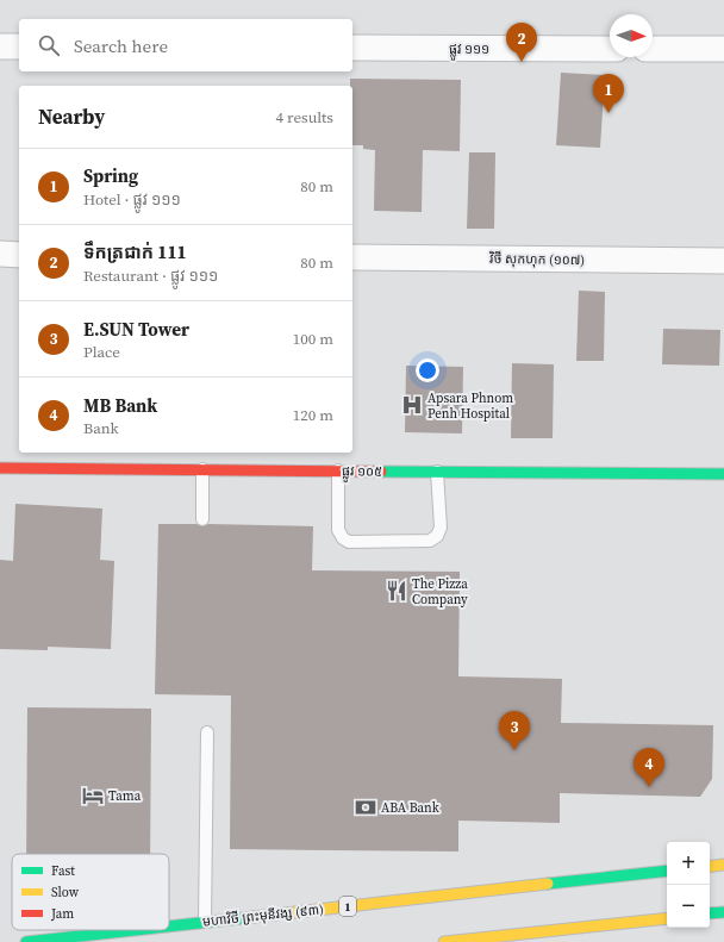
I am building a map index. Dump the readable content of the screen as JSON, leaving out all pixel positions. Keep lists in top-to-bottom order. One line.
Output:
{"streets":{"main road":["ផ្លូវ ១០៥","1","មហាវិថី ព្រះមុនីវង្ស (៩៣)"],"street":["ផ្លូវ ១១១","វិថី សុកហុក (១០៧)"]},"places":{"hospital":["Apsara Phnom Penh Hospital"],"restaurant":["The Pizza Company"],"hotel":["Tama"],"bank":["ABA Bank"]},"legend":["Fast","Slow","Jam"],"north":"right","page":{"search":"Search here","pins":["2","1","3","4"],"heading":["Nearby","4 results"],"list":[{"mark":"1","name":"Spring","note":"Hotel · ផ្លូវ ១១១","value":"80 m"},{"mark":"2","name":"ទឹកត្រជាក់ 111","note":"Restaurant · ផ្លូវ ១១១","value":"80 m"},{"mark":"3","name":"E.SUN Tower","note":"Place","value":"100 m"},{"mark":"4","name":"MB Bank","note":"Bank","value":"120 m"}],"map_buttons":["+","−"]}}
